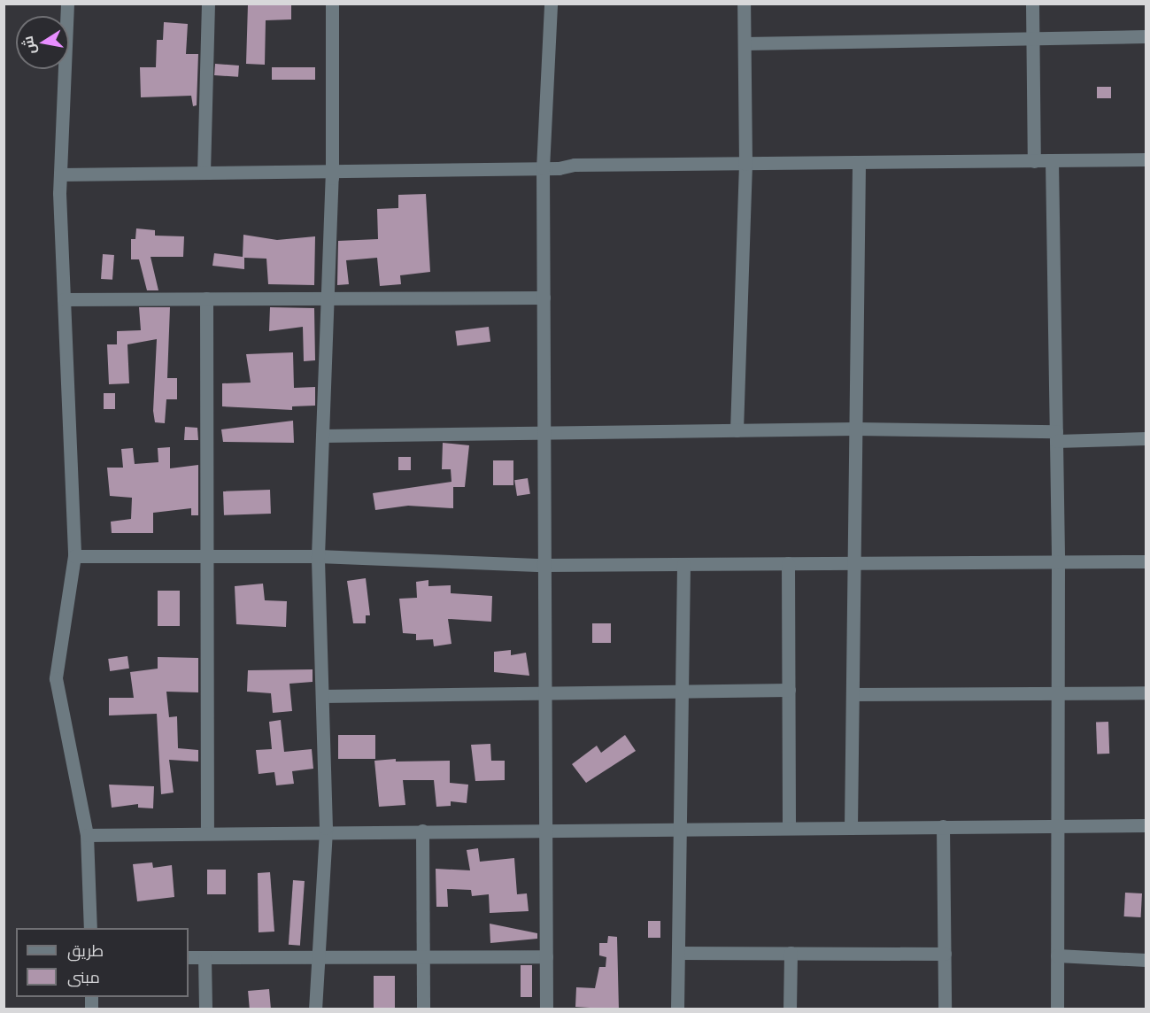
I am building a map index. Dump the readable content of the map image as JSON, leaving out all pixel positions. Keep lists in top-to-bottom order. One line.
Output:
{"legend":["طريق","مبنى"],"north":"left"}
